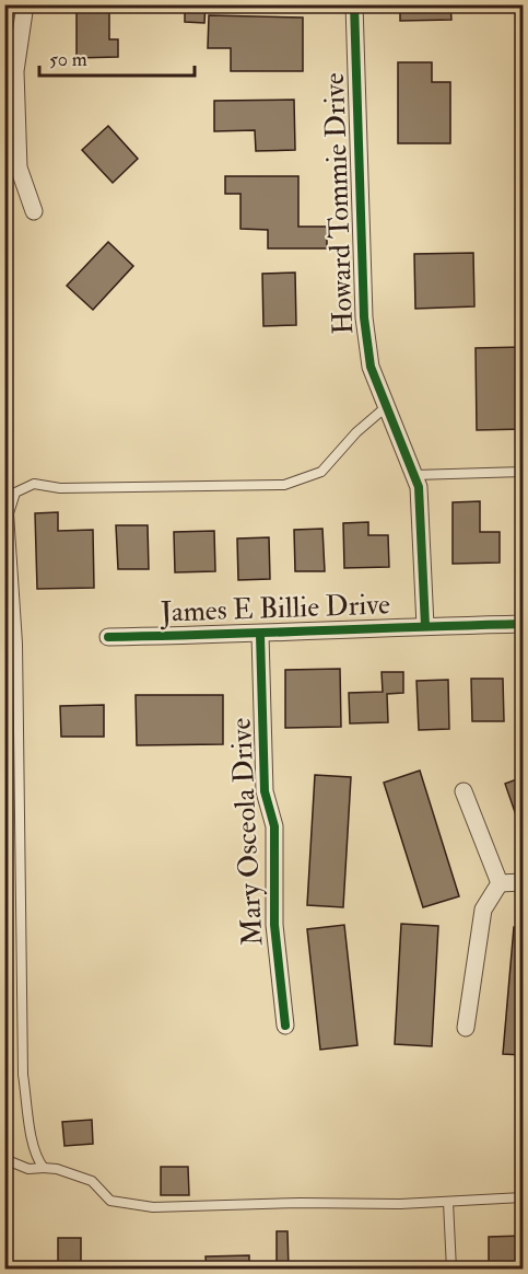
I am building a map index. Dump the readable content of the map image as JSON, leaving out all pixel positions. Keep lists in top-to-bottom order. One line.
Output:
{"streets":{"street":["Howard Tommie Drive","James E Billie Drive","Mary Osceola Drive"]},"crossings":[["Howard Tommie Drive","James E Billie Drive"],["James E Billie Drive","Mary Osceola Drive"]],"scale_bar":"50 m"}
